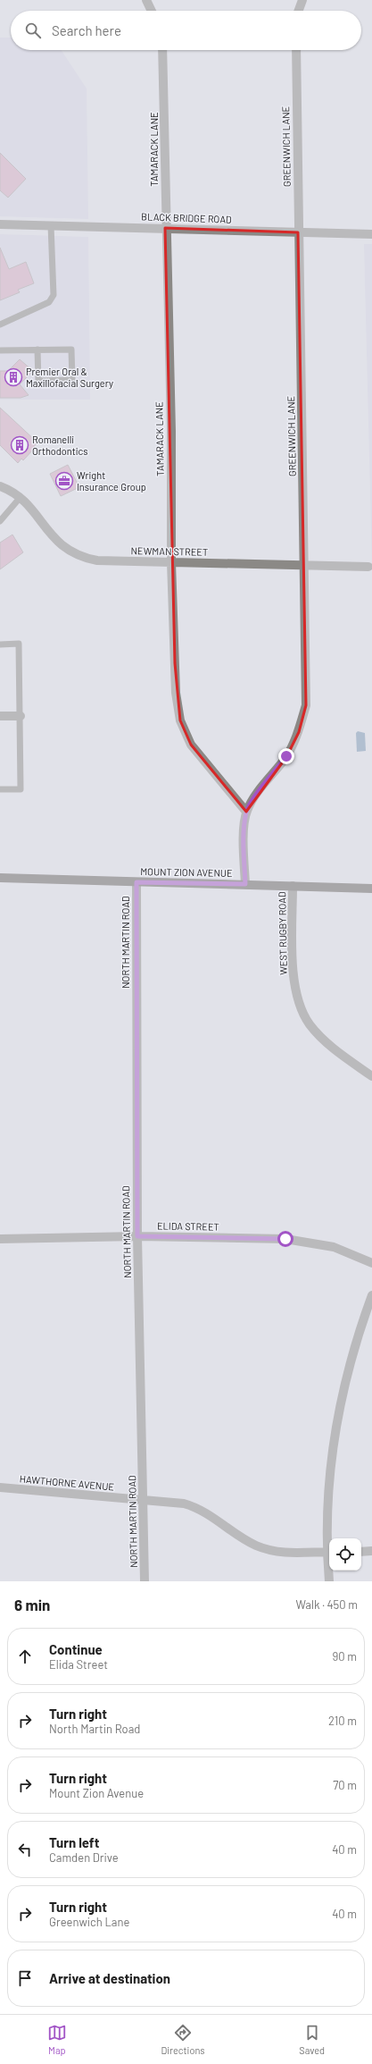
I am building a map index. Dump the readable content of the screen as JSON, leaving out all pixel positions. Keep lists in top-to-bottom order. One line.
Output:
{"streets":{"main road":["MOUNT ZION AVENUE"],"street":["GREENWICH LANE","TAMARACK LANE","BLACK BRIDGE ROAD","NEWMAN STREET","WEST RUGBY ROAD","NORTH MARTIN ROAD","ELIDA STREET","HAWTHORNE AVENUE"]},"crossings":[["GREENWICH LANE","TAMARACK LANE"],["GREENWICH LANE","BLACK BRIDGE ROAD"],["GREENWICH LANE","NEWMAN STREET"],["TAMARACK LANE","BLACK BRIDGE ROAD"],["TAMARACK LANE","NEWMAN STREET"],["MOUNT ZION AVENUE","WEST RUGBY ROAD"],["MOUNT ZION AVENUE","NORTH MARTIN ROAD"],["NORTH MARTIN ROAD","ELIDA STREET"],["NORTH MARTIN ROAD","HAWTHORNE AVENUE"]],"places":{"building":["Premier Oral & Maxillofacial Surgery","Romanelli Orthodontics"],"office":["Wright Insurance Group"]},"page":{"search":"Search here","heading":["6 min","Walk · 450 m"],"list":[["Continue","Elida Street","90 m"],["Turn right","North Martin Road","210 m"],["Turn right","Mount Zion Avenue","70 m"],["Turn left","Camden Drive","40 m"],["Turn right","Greenwich Lane","40 m"],"Arrive at destination"],"nav":["Map","Directions","Saved"]}}
